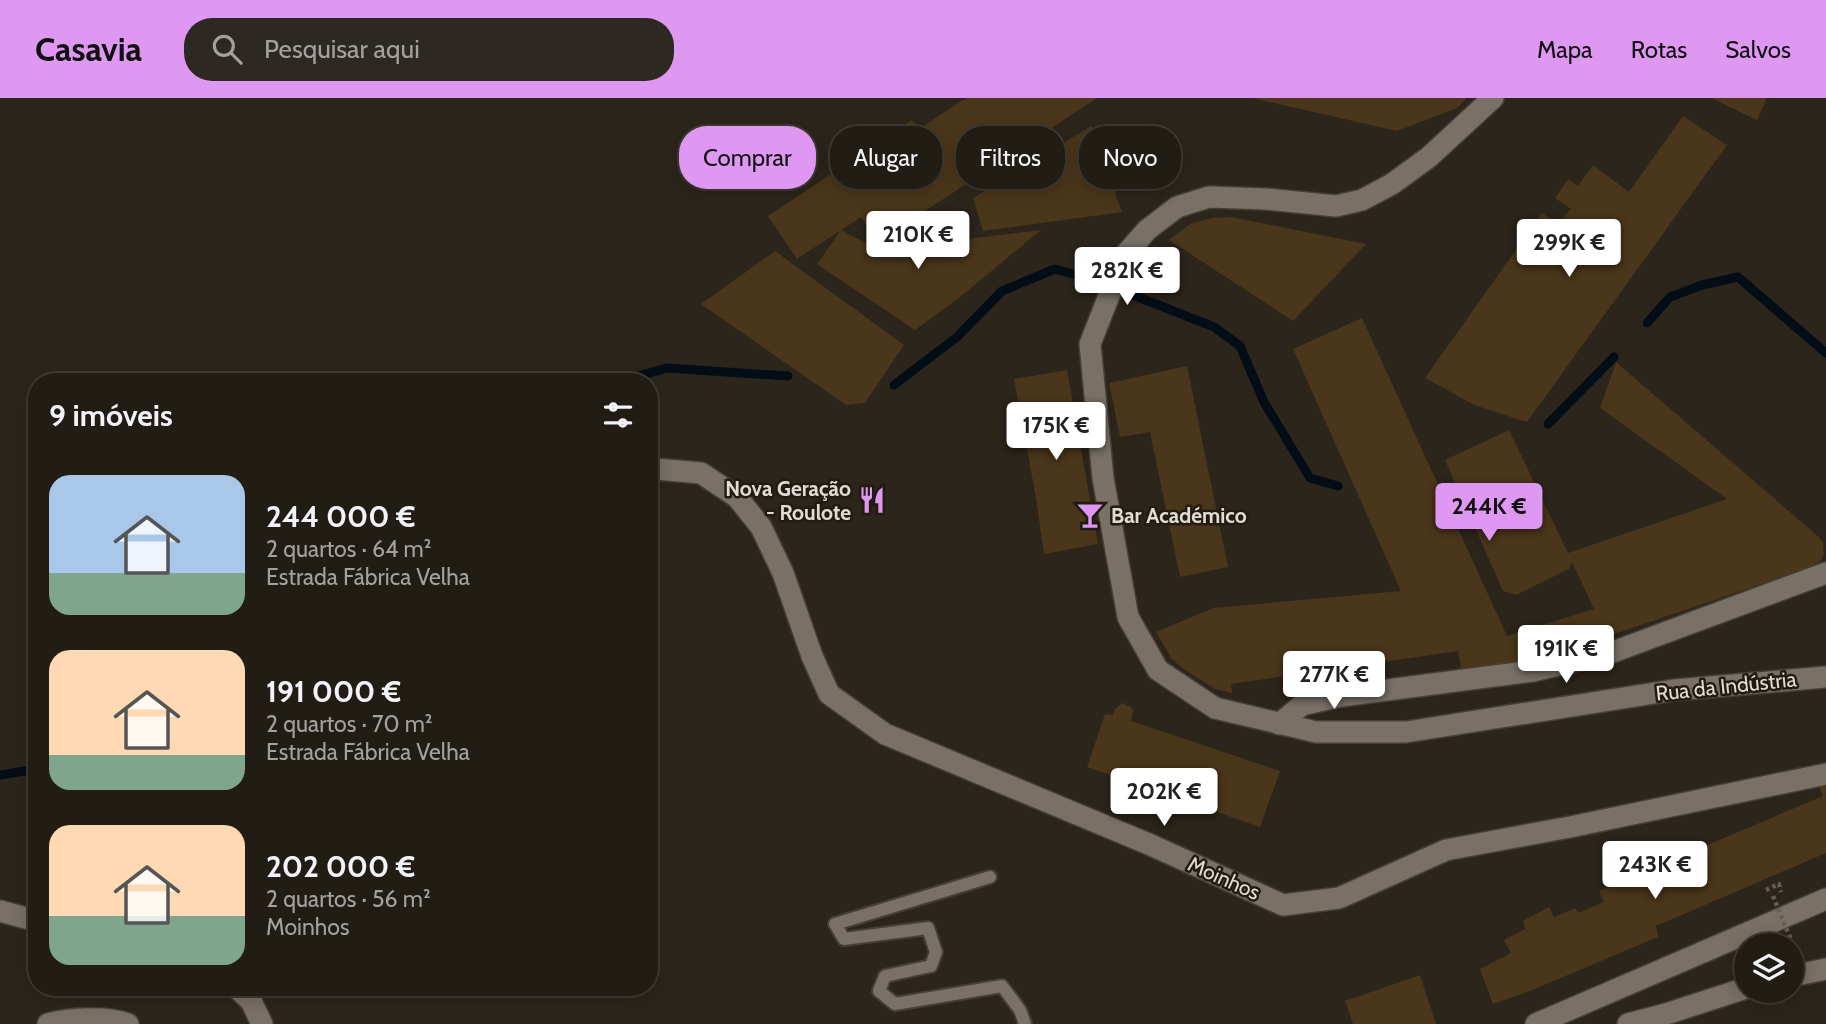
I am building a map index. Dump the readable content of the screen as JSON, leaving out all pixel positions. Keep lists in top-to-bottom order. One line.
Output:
{"streets":{"street":["Rua da Indústria","Moinhos"]},"places":{"restaurant":["Nova Geração - Roulote"],"bar":["Bar Académico"]},"page":{"header":"Casavia","search":"Pesquisar aqui","nav":["Mapa","Rotas","Salvos"],"chip":["Comprar","Alugar","Filtros","Novo"],"price":["210K €","299K €","282K €","175K €","244K €","191K €","277K €","202K €","243K €"],"heading":"9 imóveis","list":[{"name":"244 000 €","note":"2 quartos · 64 m² · Estrada Fábrica Velha"},{"name":"191 000 €","note":"2 quartos · 70 m² · Estrada Fábrica Velha"},{"name":"202 000 €","note":"2 quartos · 56 m² · Moinhos"}]}}
